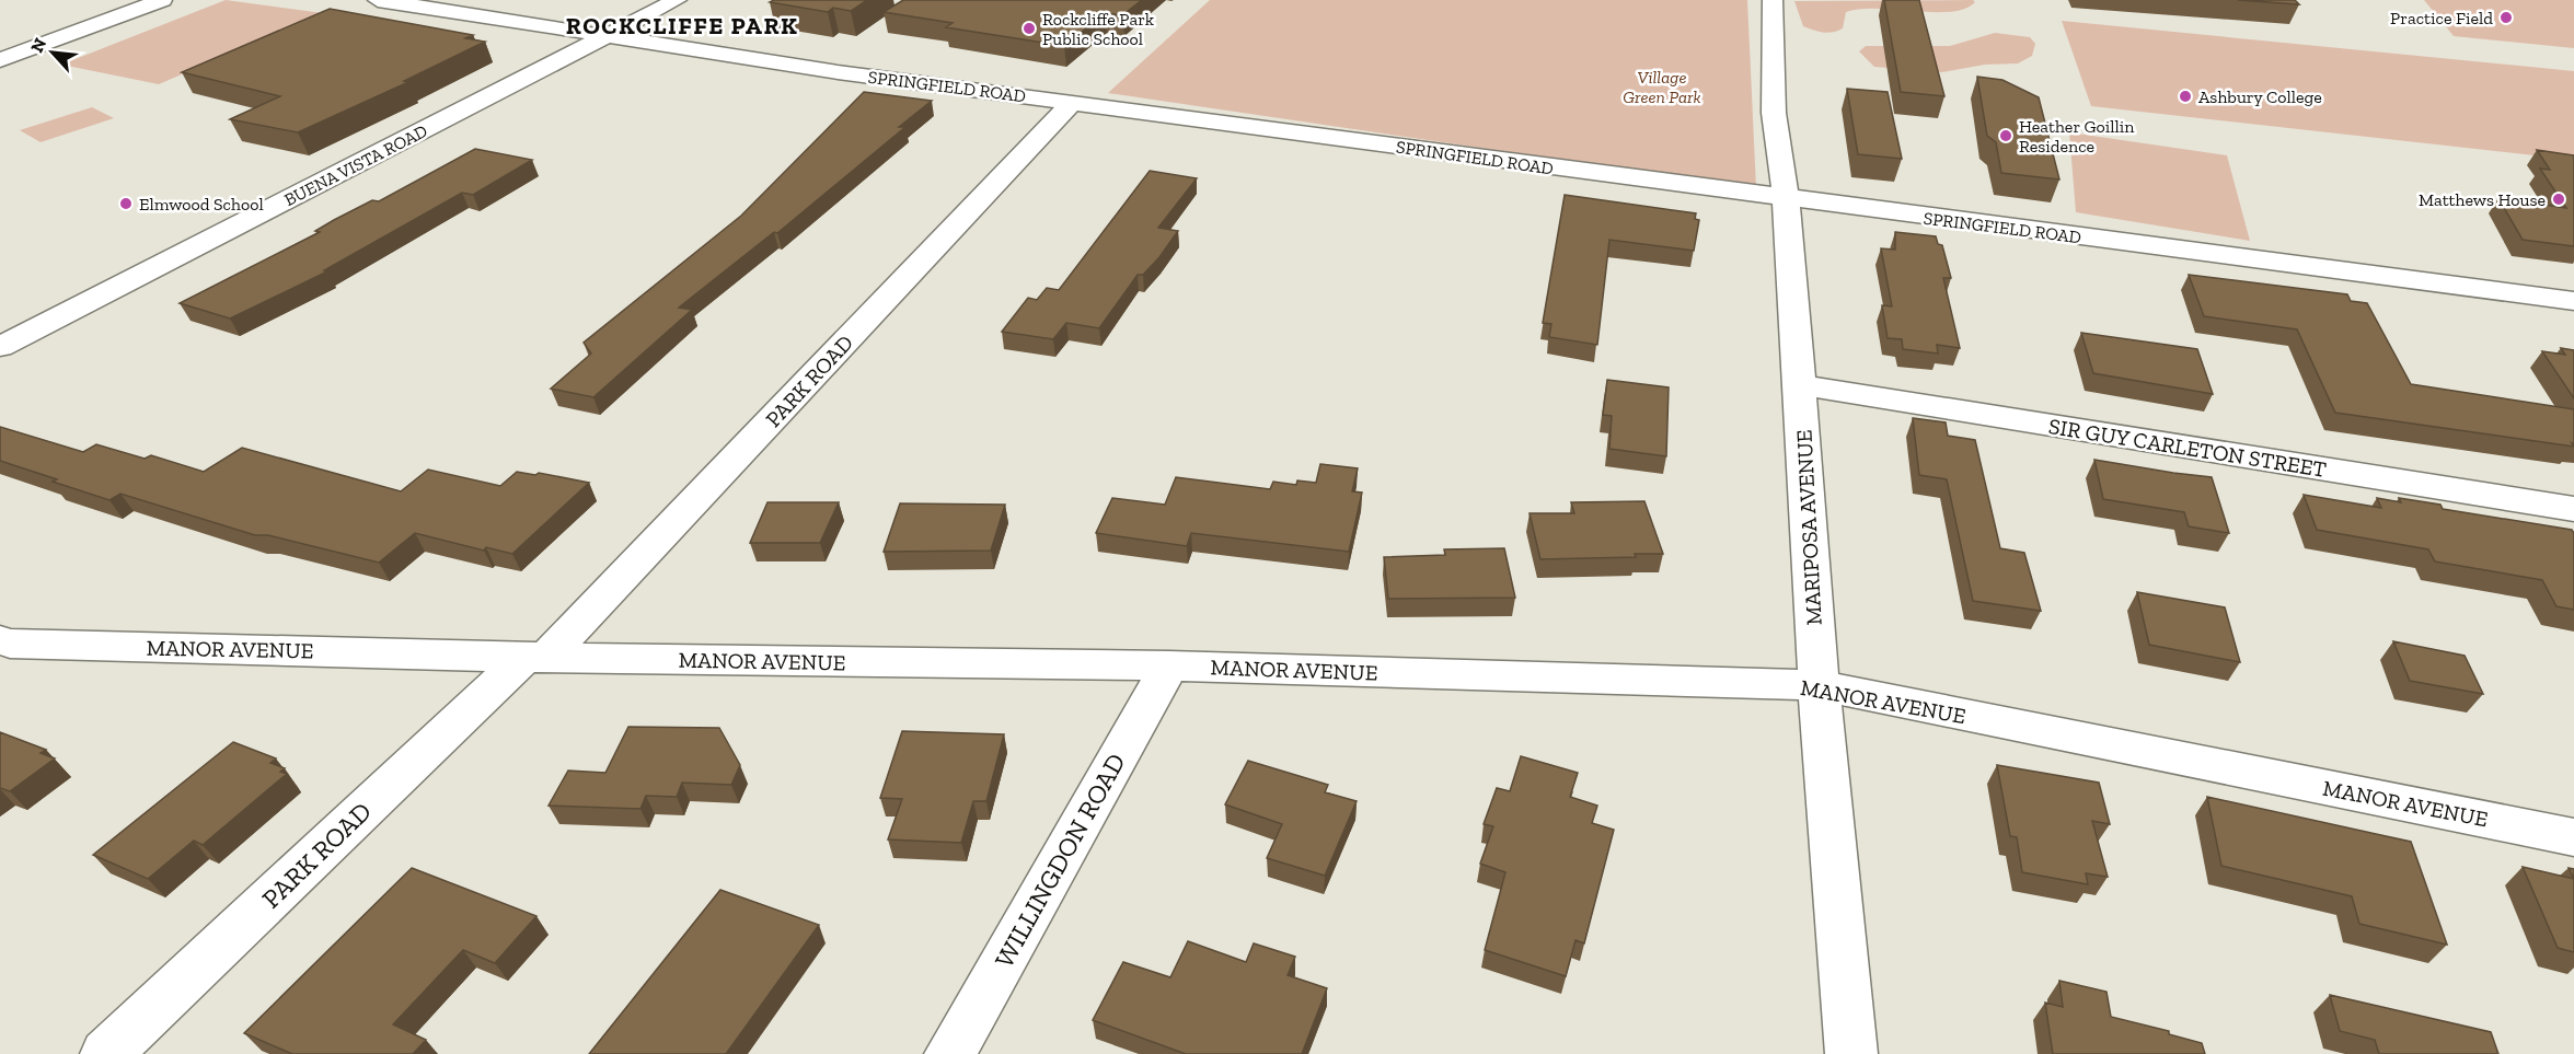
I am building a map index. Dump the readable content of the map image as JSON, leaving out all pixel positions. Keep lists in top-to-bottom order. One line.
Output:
{"streets":{"street":["SPRINGFIELD ROAD","BUENA VISTA ROAD","PARK ROAD","SIR GUY CARLETON STREET","MARIPOSA AVENUE","MANOR AVENUE","WILLINGDON ROAD"]},"crossings":[["SPRINGFIELD ROAD","BUENA VISTA ROAD"],["SPRINGFIELD ROAD","PARK ROAD"],["SPRINGFIELD ROAD","MARIPOSA AVENUE"],["PARK ROAD","MANOR AVENUE"],["SIR GUY CARLETON STREET","MARIPOSA AVENUE"],["MARIPOSA AVENUE","MANOR AVENUE"],["MANOR AVENUE","WILLINGDON ROAD"]],"districts":["ROCKCLIFFE PARK"],"parks":["Village Green Park"],"places":["Practice Field","Rockcliffe Park Public School","Ashbury College","Heather Goillin Residence","Matthews House","Elmwood School"],"north":"top left"}
